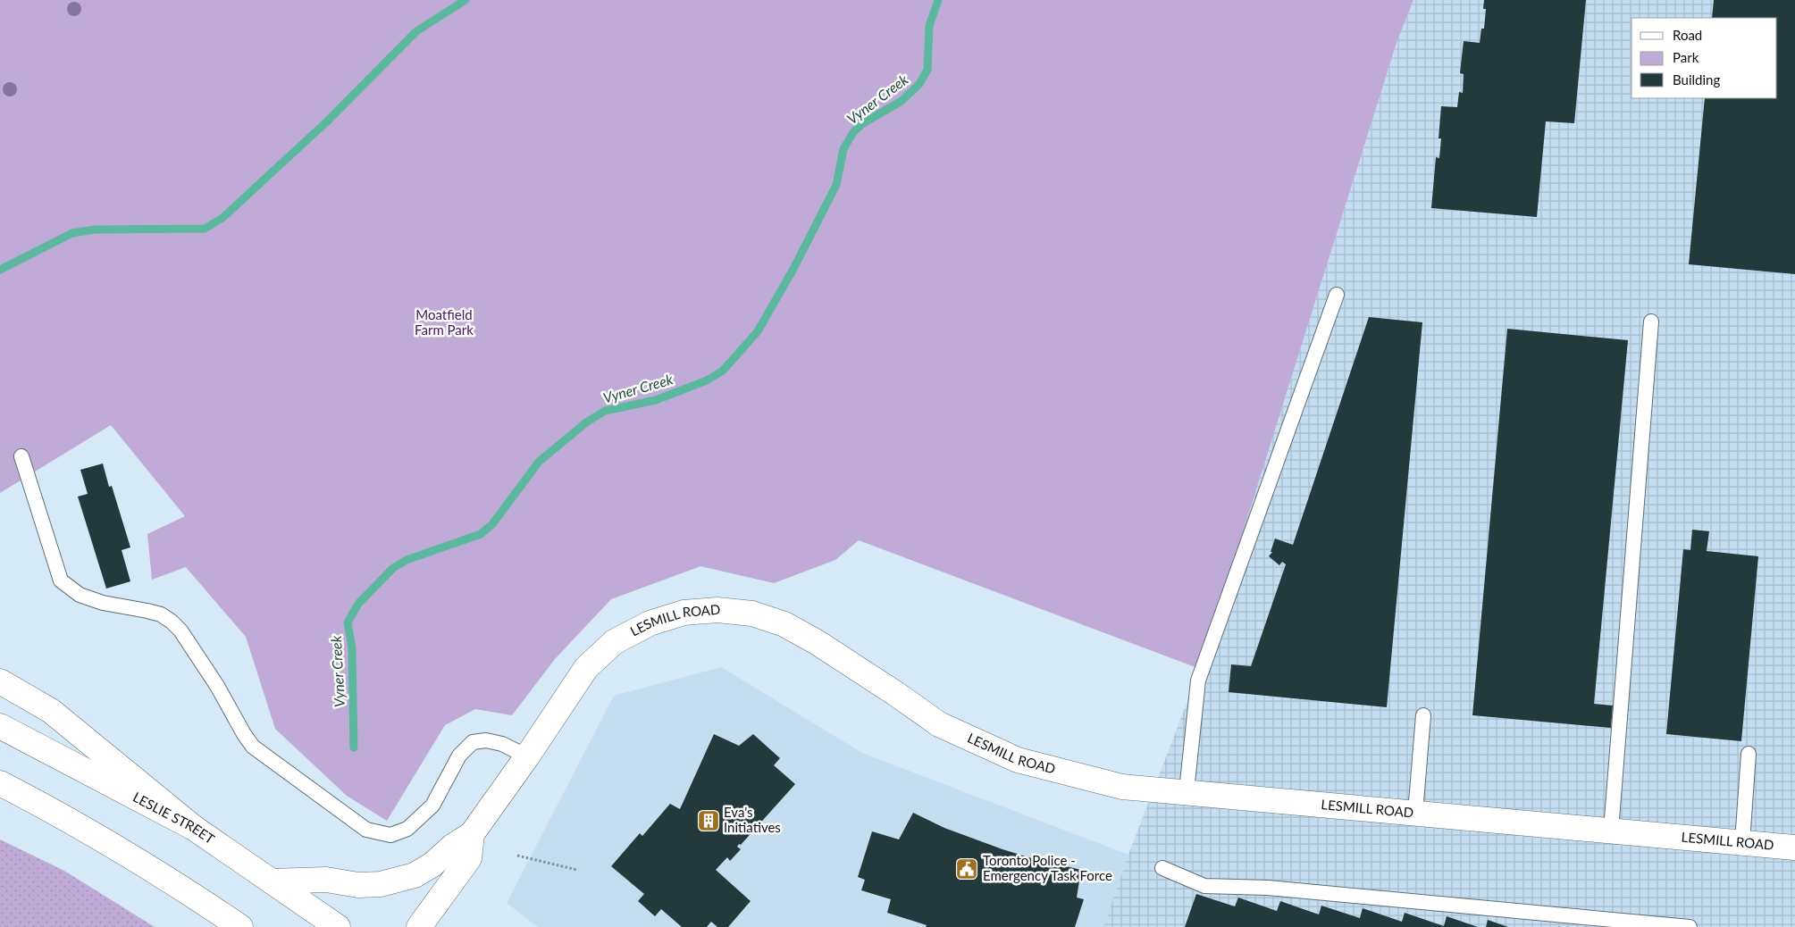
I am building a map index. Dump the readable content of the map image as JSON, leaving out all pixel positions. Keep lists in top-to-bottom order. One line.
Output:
{"streets":{"main road":["LESMILL ROAD","LESLIE STREET"]},"water":["Vyner Creek"],"parks":["Moatfield Farm Park"],"places":{"building":["Eva's Initiatives"],"public building":["Toronto Police - Emergency Task Force"]},"legend":["Road","Park","Building"]}
